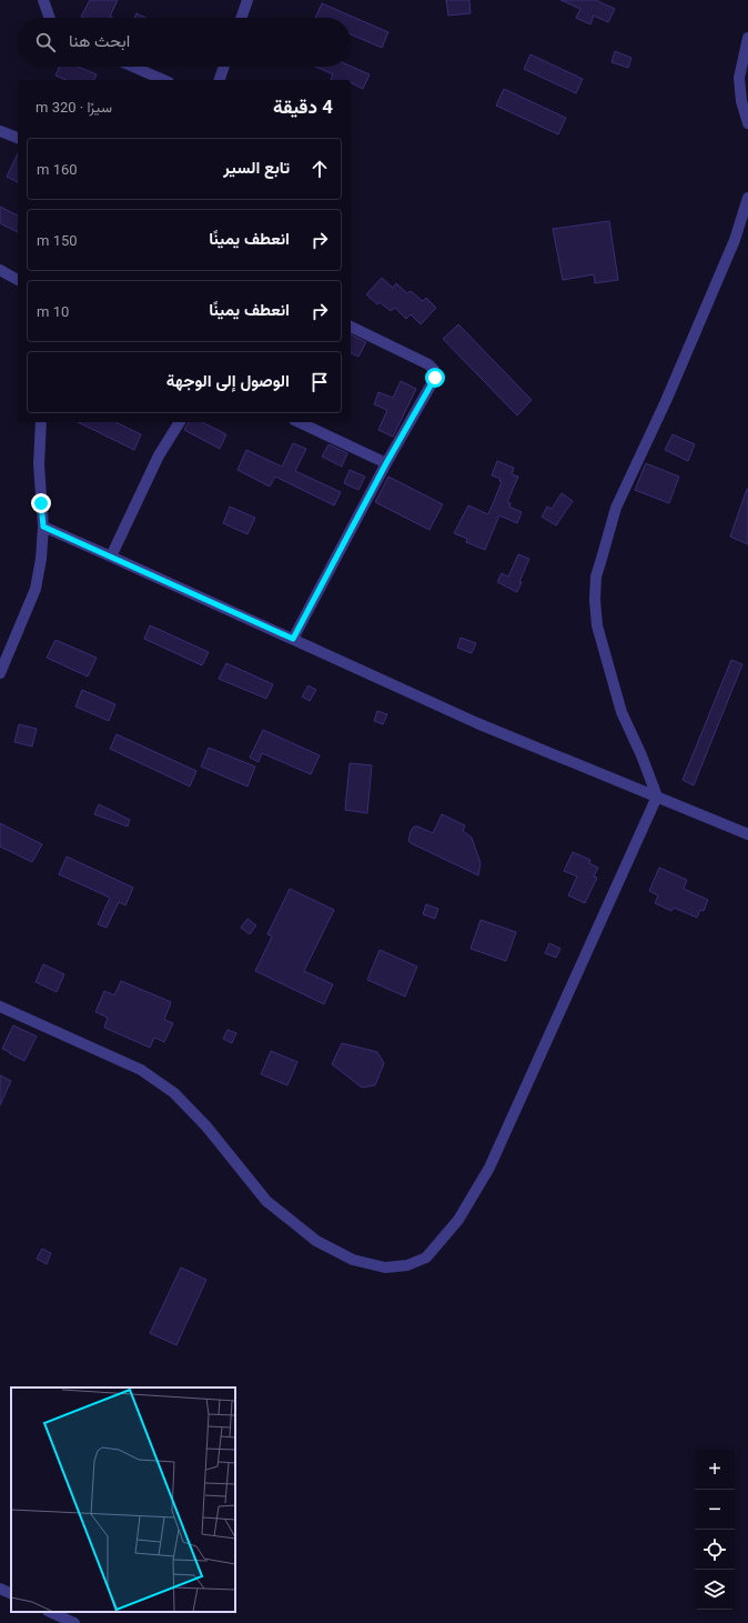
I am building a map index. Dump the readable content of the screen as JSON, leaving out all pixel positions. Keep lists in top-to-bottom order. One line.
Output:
{"page":{"search":"ابحث هنا","heading":["4 دقيقة","سيرًا · 320 m"],"list":[["تابع السير","160 m"],["انعطف يمينًا","150 m"],["انعطف يمينًا","10 m"],"الوصول إلى الوجهة"],"map_buttons":["+","−"]}}
